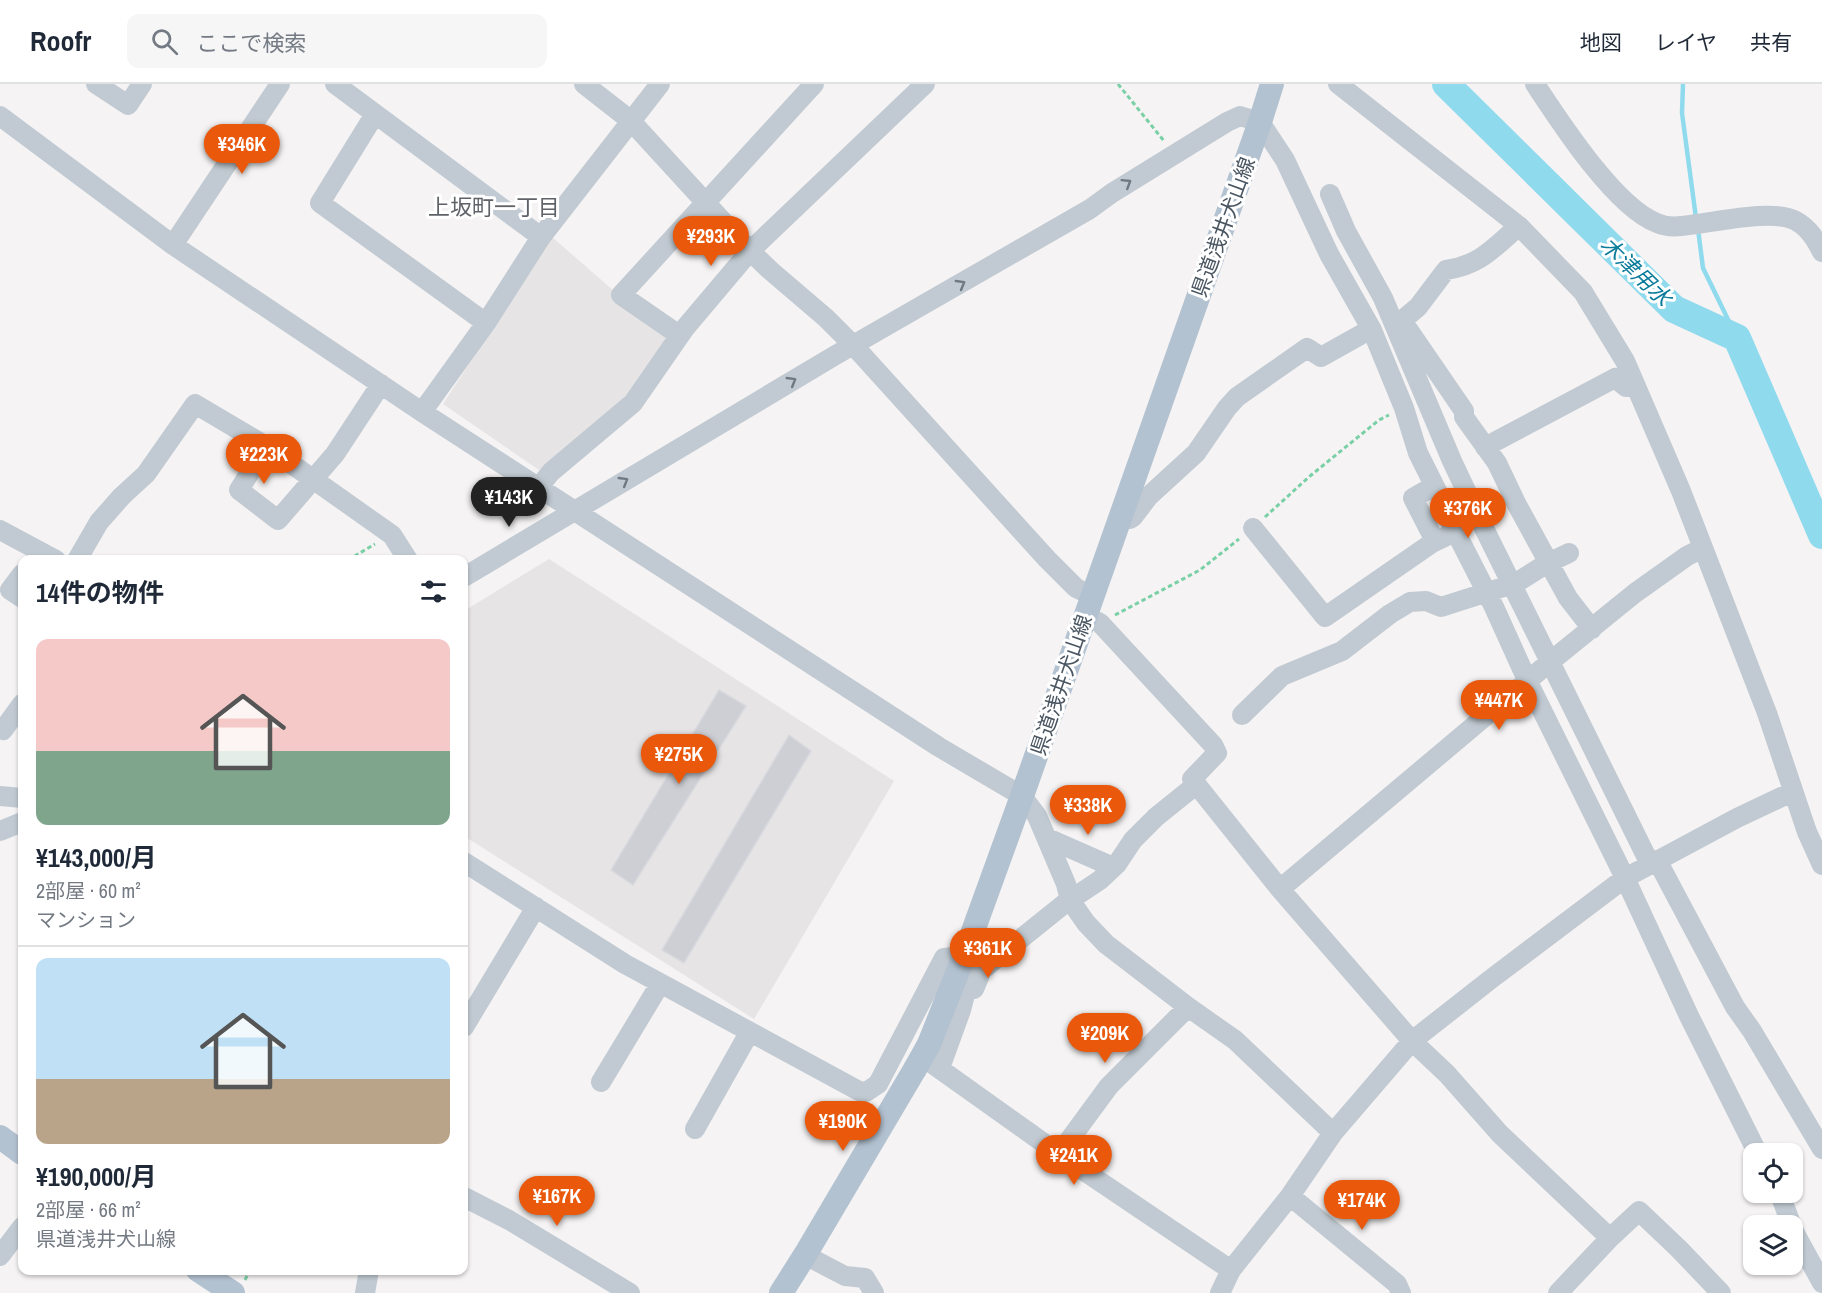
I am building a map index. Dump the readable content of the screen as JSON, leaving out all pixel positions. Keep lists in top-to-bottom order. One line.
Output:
{"streets":{"main road":["県道浅井犬山線"]},"districts":["上坂町一丁目"],"water":["木津用水"],"page":{"header":"Roofr","search":"ここで検索","nav":["地図","レイヤ","共有"],"price":["¥346K","¥293K","¥223K","¥143K","¥376K","¥447K","¥275K","¥338K","¥361K","¥209K","¥190K","¥241K","¥167K","¥174K"],"heading":"14件の物件","list":[{"name":"¥143,000/月","note":"2部屋 · 60 m² · マンション"},{"name":"¥190,000/月","note":"2部屋 · 66 m² · 県道浅井犬山線"}]}}
